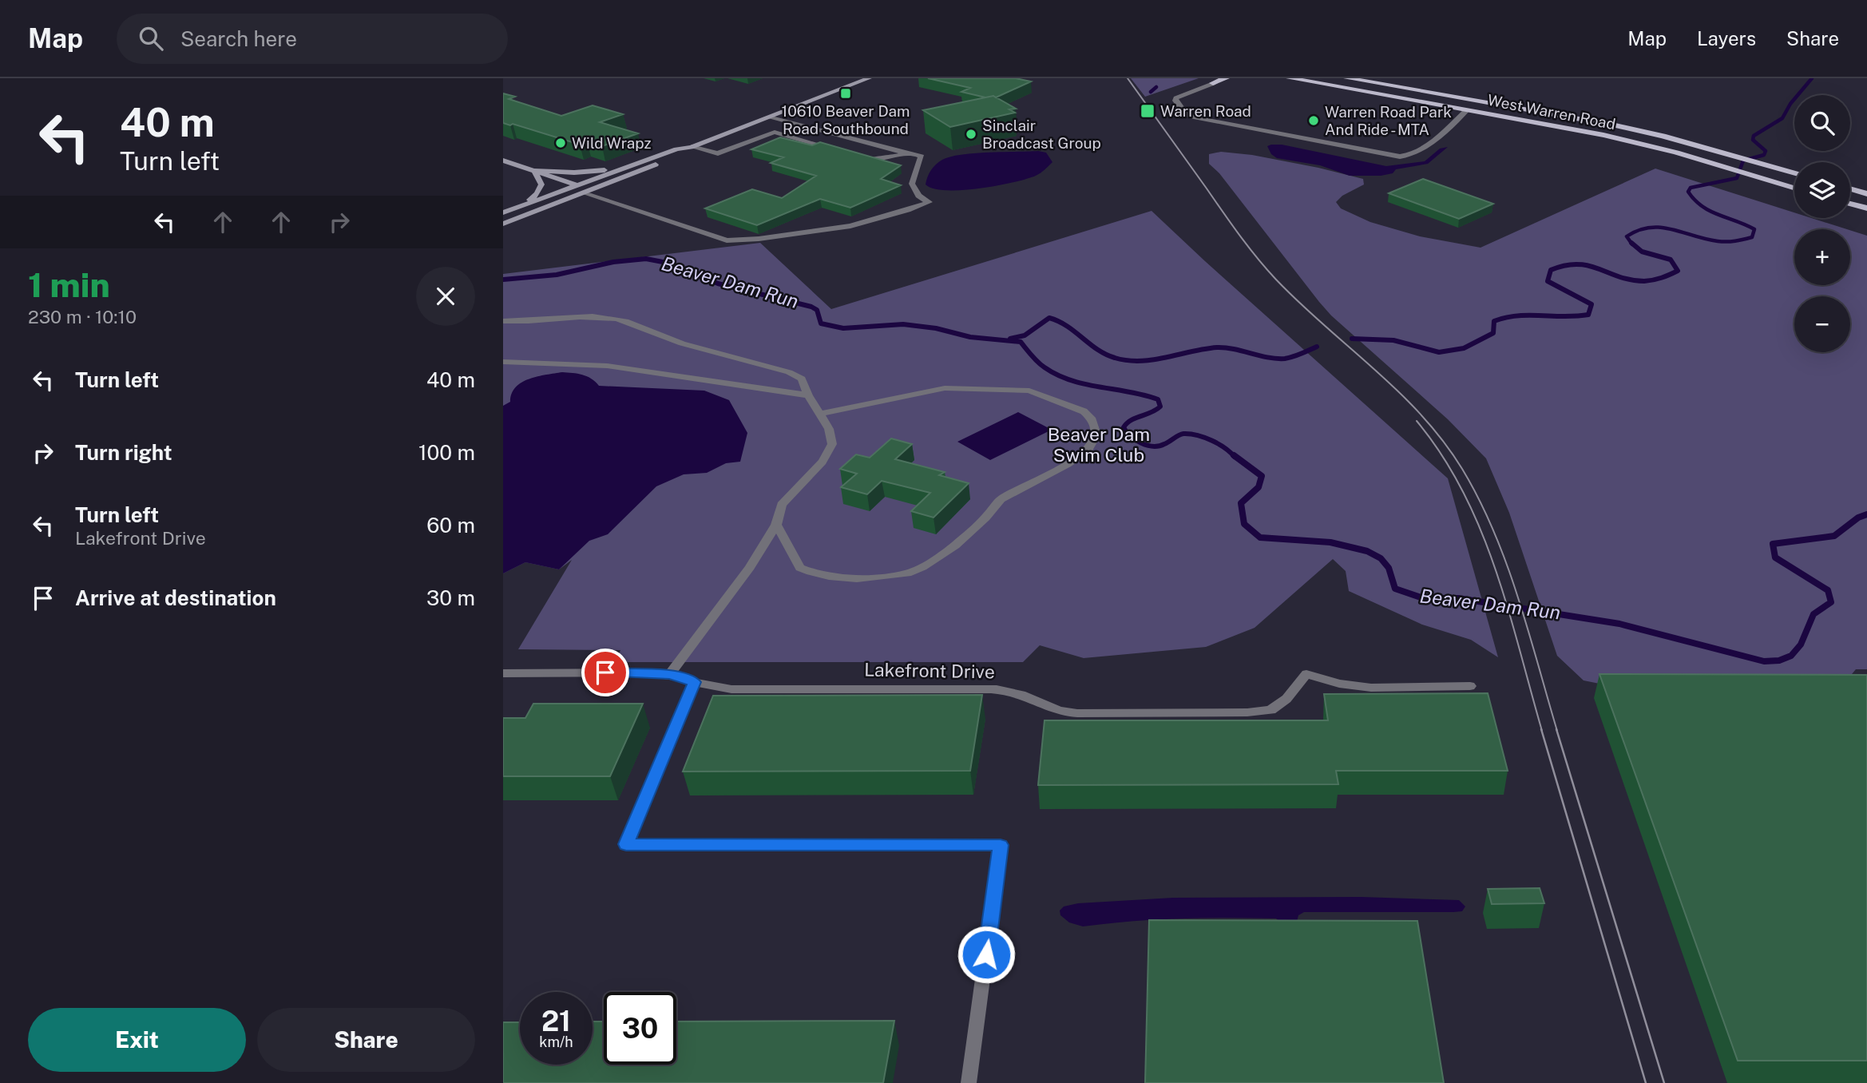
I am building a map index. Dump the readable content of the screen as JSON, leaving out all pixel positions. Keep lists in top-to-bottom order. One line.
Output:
{"streets":{"main road":["West Warren Road"],"street":["Lakefront Drive"]},"water":["Beaver Dam Run"],"parks":["Beaver Dam Swim Club"],"places":{"transit":["10610 Beaver Dam Road Southbound","Warren Road"],"other":["Warren Road Park And Ride - MTA","Sinclair Broadcast Group","Wild Wrapz"]},"page":{"header":"Map","search":"Search here","nav":["Map","Layers","Share"],"turn":["40 m","Turn left"],"map_buttons":["+","−"],"heading":["1 min","230 m · 10:10"],"list":[{"name":"Turn left","value":"40 m"},{"name":"Turn right","value":"100 m"},{"name":"Turn left","note":"Lakefront Drive","value":"60 m"},{"name":"Arrive at destination","value":"30 m"}],"speed":"21 km/h","limit":"30","buttons":["Exit","Share"]}}
